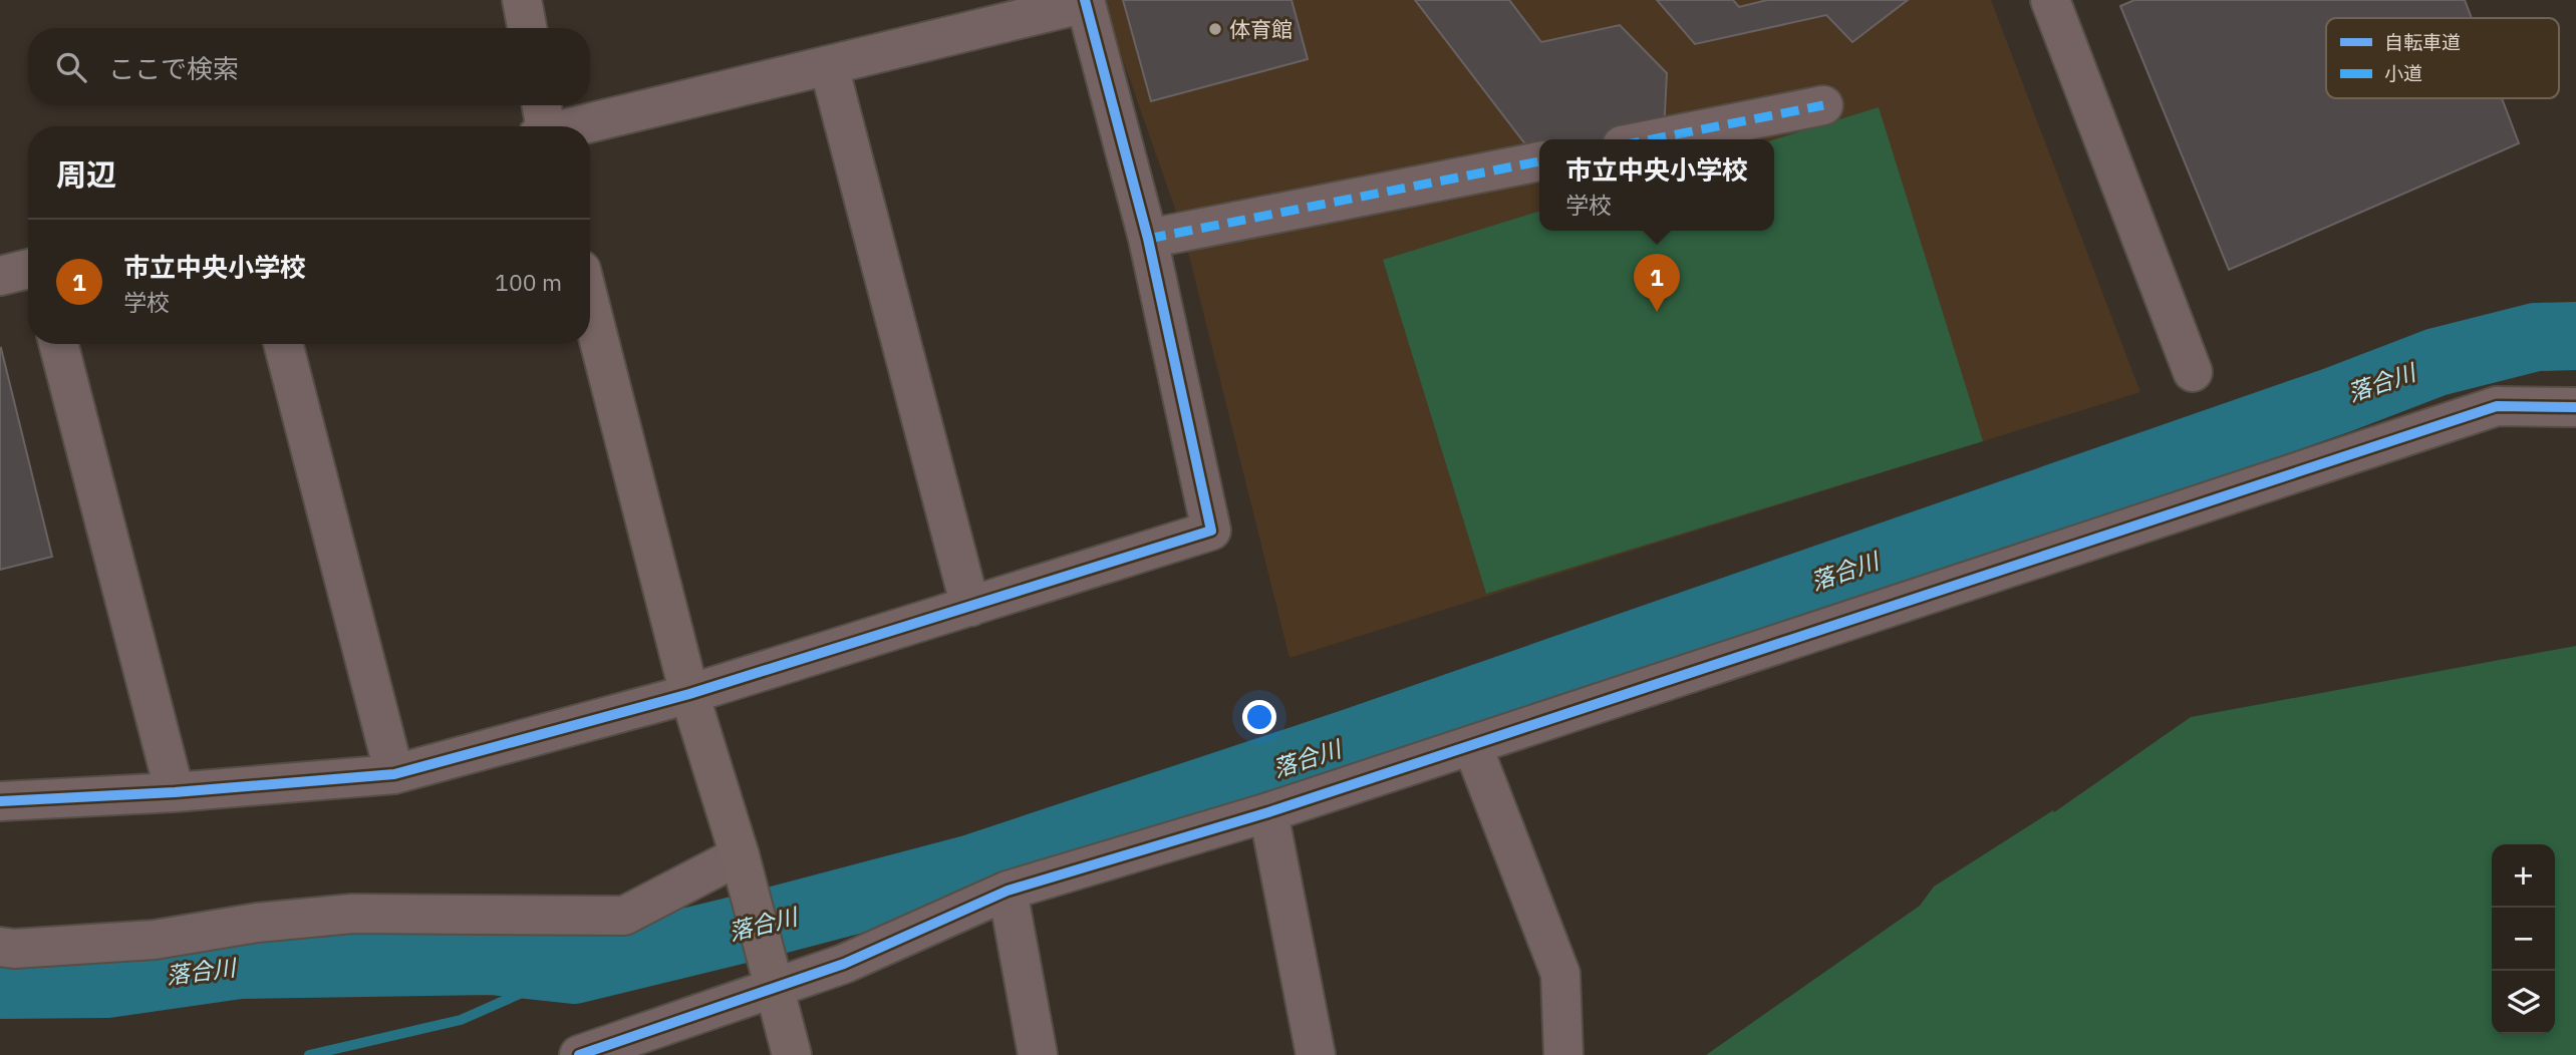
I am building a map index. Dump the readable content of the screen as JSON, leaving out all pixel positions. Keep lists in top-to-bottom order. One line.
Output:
{"water":["落合川"],"places":["体育館"],"legend":["自転車道","小道"],"page":{"search":"ここで検索","heading":"周辺","popup":["市立中央小学校","学校"],"list":[{"mark":"1","name":"市立中央小学校","note":"学校","value":"100 m"}],"pins":"1","map_buttons":["+","−"]}}
